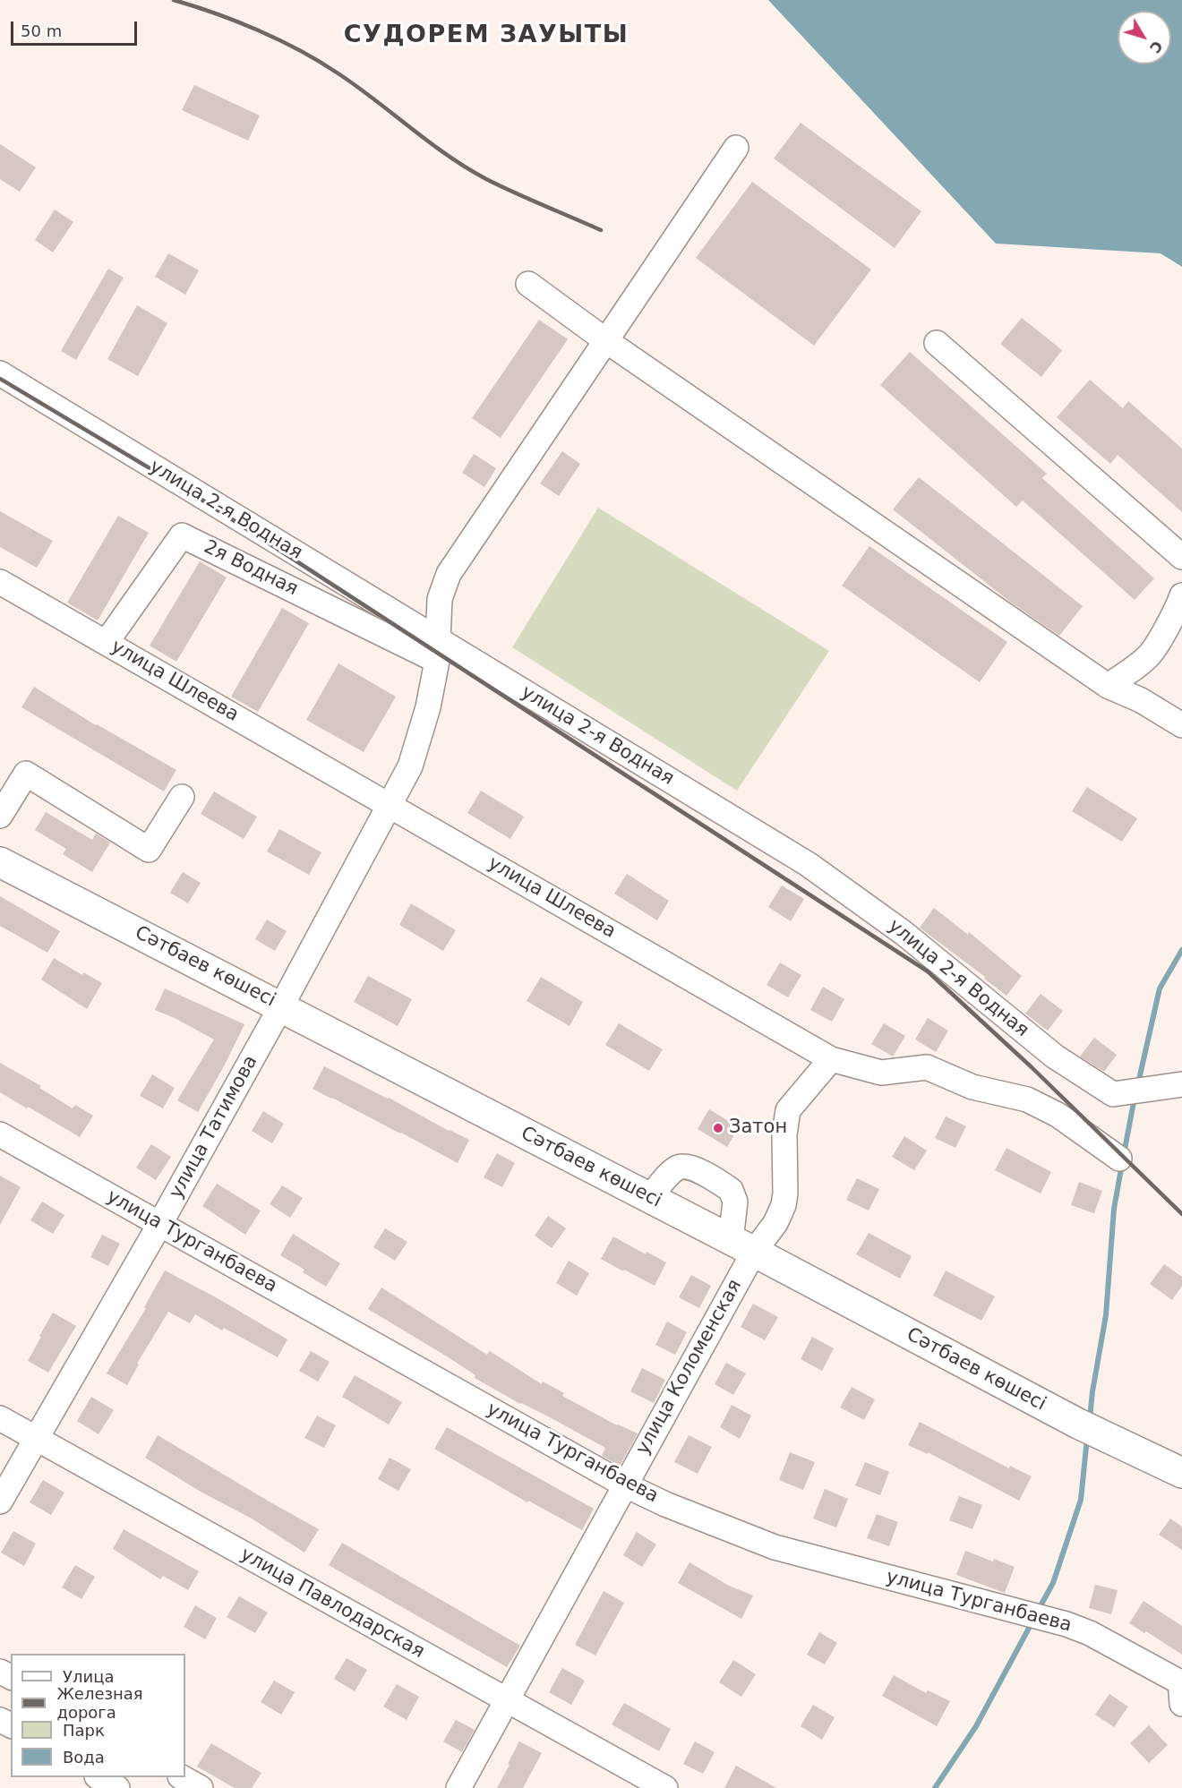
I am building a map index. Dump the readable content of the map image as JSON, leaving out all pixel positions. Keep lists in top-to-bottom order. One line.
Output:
{"streets":{"main road":["Сәтбаев көшесі"],"street":["улица 2-я Водная","2я Водная","улица Шлеева","улица Татимова","улица Турганбаева","улица Коломенская","улица Павлодарская"]},"crossings":[["улица 2-я Водная","2я Водная"],["улица 2-я Водная","улица Татимова"],["2я Водная","улица Шлеева"],["2я Водная","улица Татимова"],["улица Шлеева","улица Татимова"],["улица Шлеева","улица Коломенская"],["Сәтбаев көшесі","улица Татимова"],["Сәтбаев көшесі","улица Коломенская"],["улица Татимова","улица Турганбаева"],["улица Татимова","улица Павлодарская"],["улица Турганбаева","улица Коломенская"],["улица Коломенская","улица Павлодарская"]],"districts":["СУДОРЕМ ЗАУЫТЫ"],"places":["Затон"],"legend":["Улица","Железная дорога","Парк","Вода"],"scale_bar":"50 m","north":"bottom right"}
